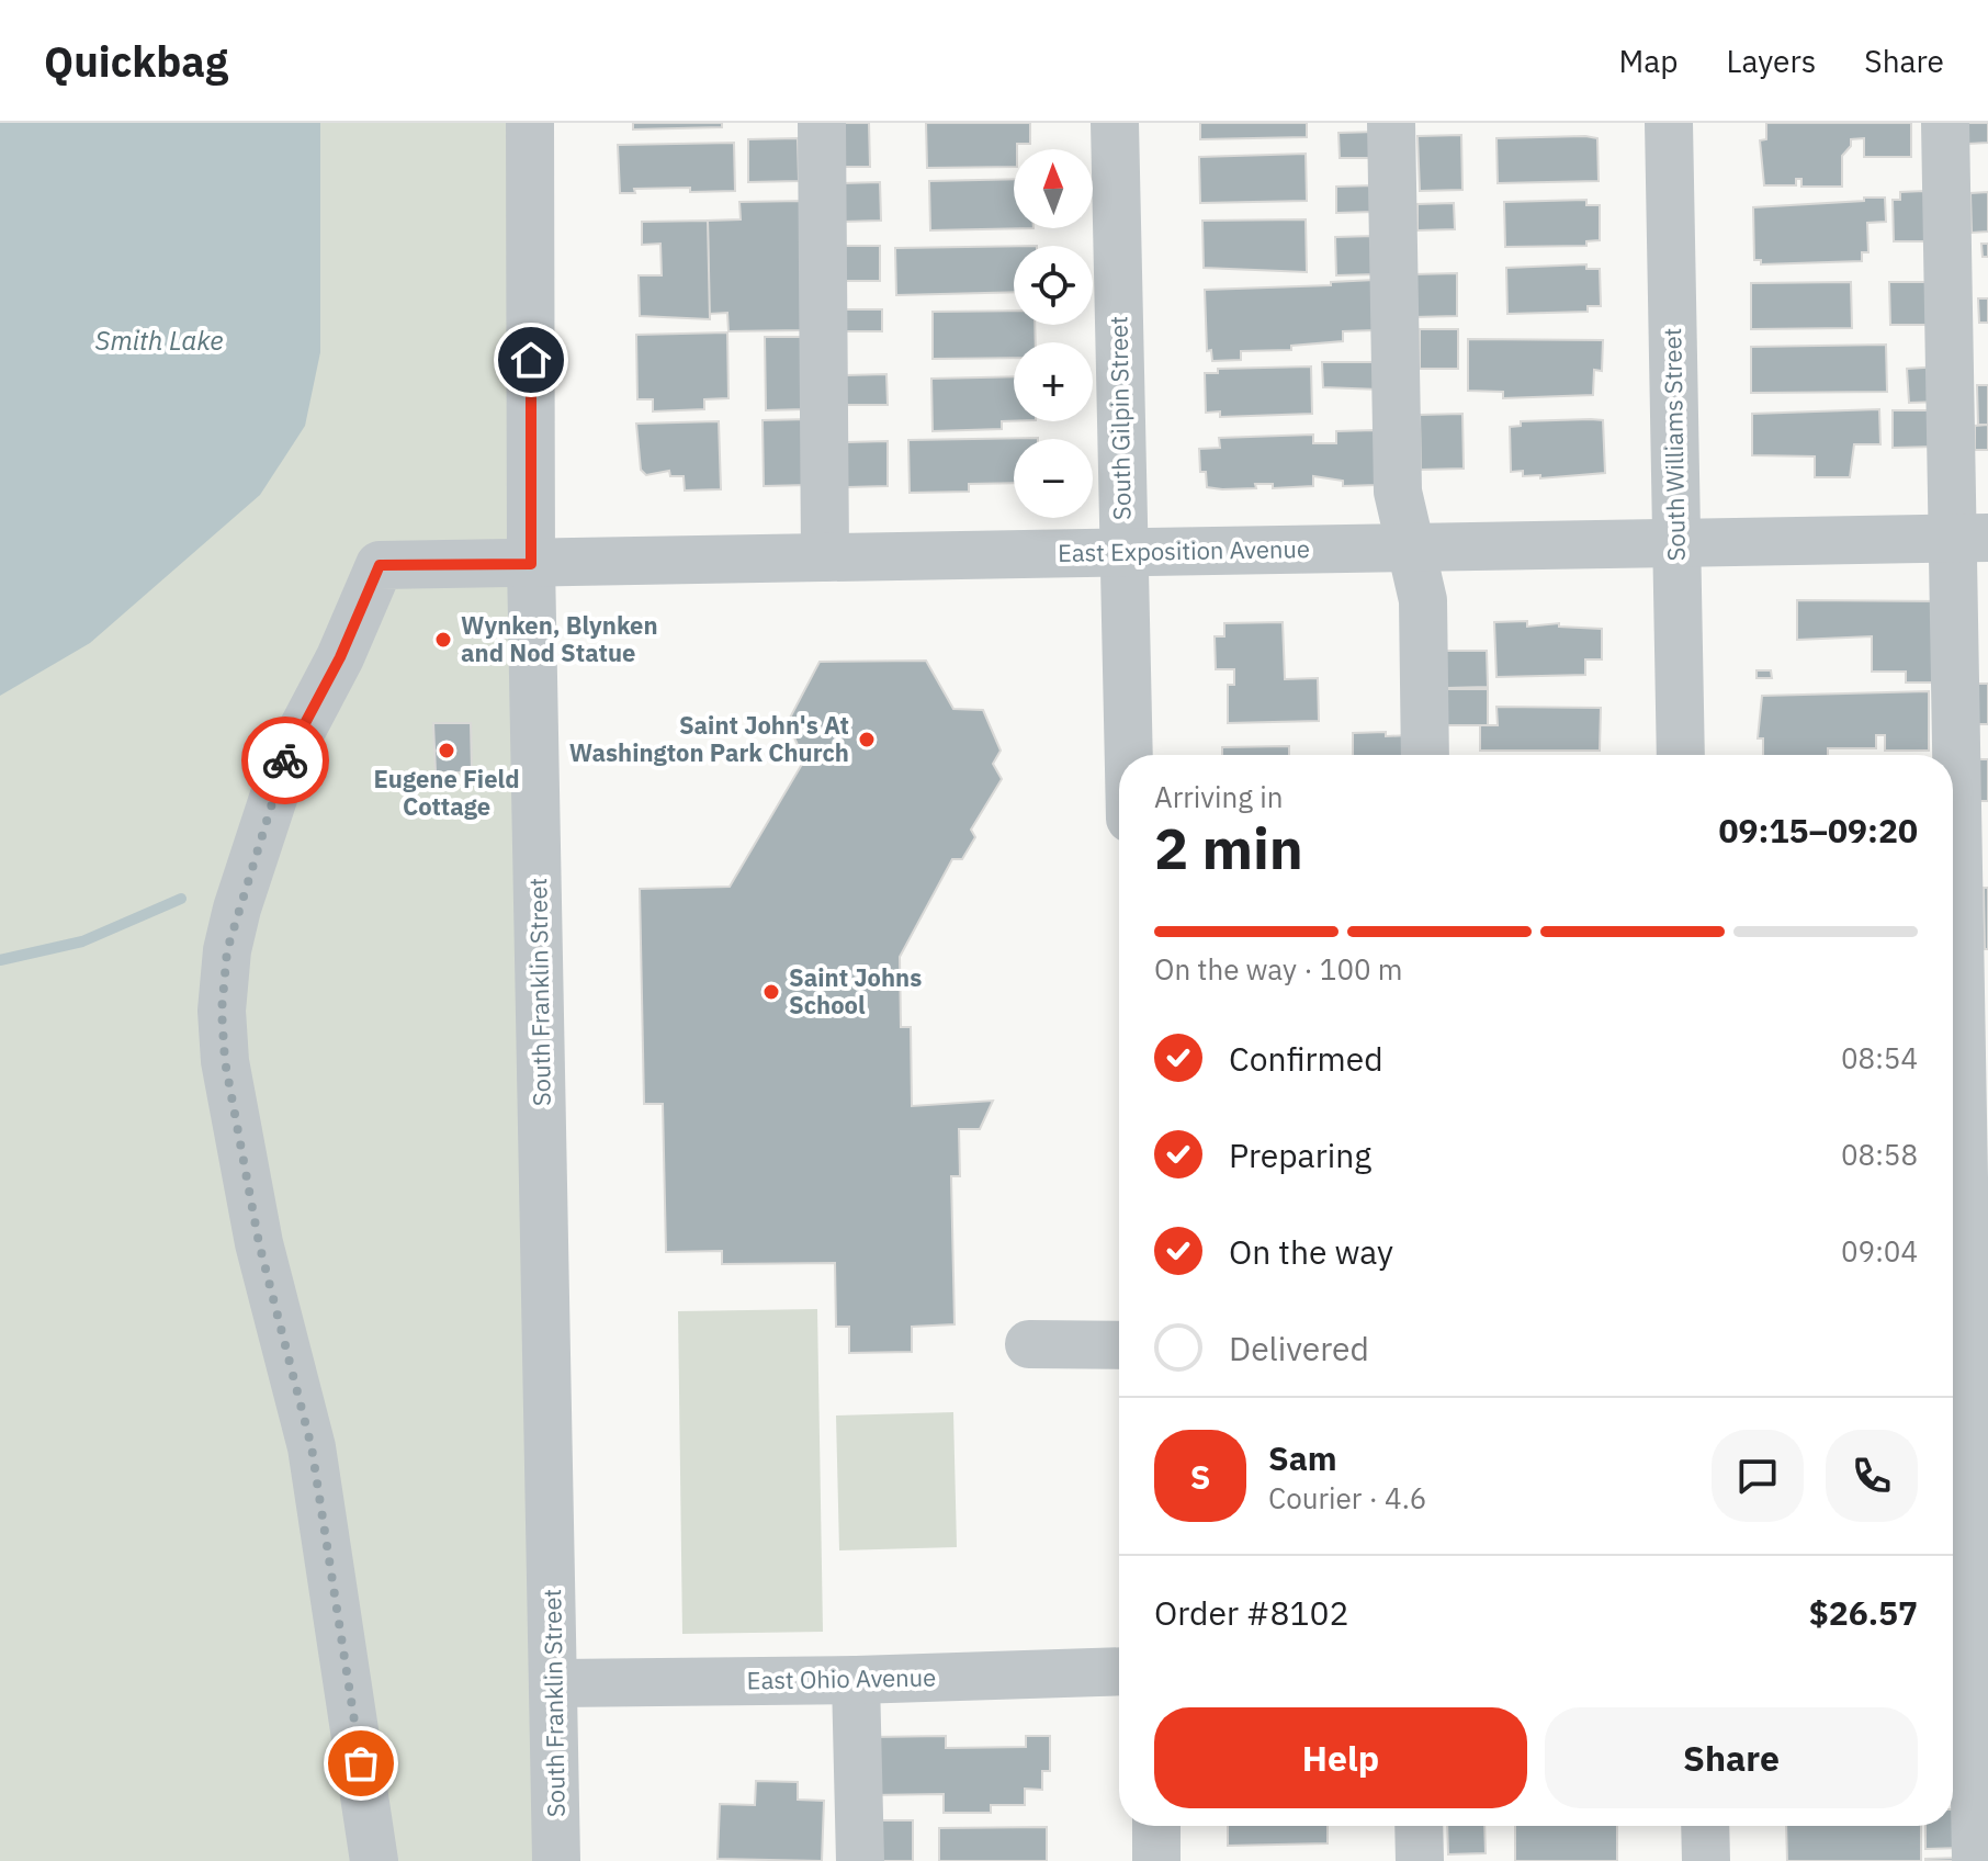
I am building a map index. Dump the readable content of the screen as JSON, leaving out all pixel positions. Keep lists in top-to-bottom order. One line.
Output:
{"streets":{"street":["South Gilpin Street","South Williams Street","East Exposition Avenue","South Franklin Street","East Ohio Avenue"]},"crossings":[["South Gilpin Street","East Exposition Avenue"],["South Williams Street","East Exposition Avenue"],["East Exposition Avenue","South Franklin Street"],["South Franklin Street","East Ohio Avenue"]],"water":["Smith Lake"],"places":["Wynken, Blynken and Nod Statue","Saint John's At Washington Park Church","Eugene Field Cottage","Saint Johns School"],"north":"top","page":{"header":"Quickbag","nav":["Map","Layers","Share"],"map_buttons":["+","−"],"heading":["2 min","Arriving in","09:15–09:20"],"panel":["Sam","Courier · 4.6","Order #8102","$26.57"],"bar":"On the way · 100 m","list":[["Confirmed","08:54"],["Preparing","08:58"],["On the way","09:04"],"Delivered"],"round":"S","buttons":["Help","Share"]}}
